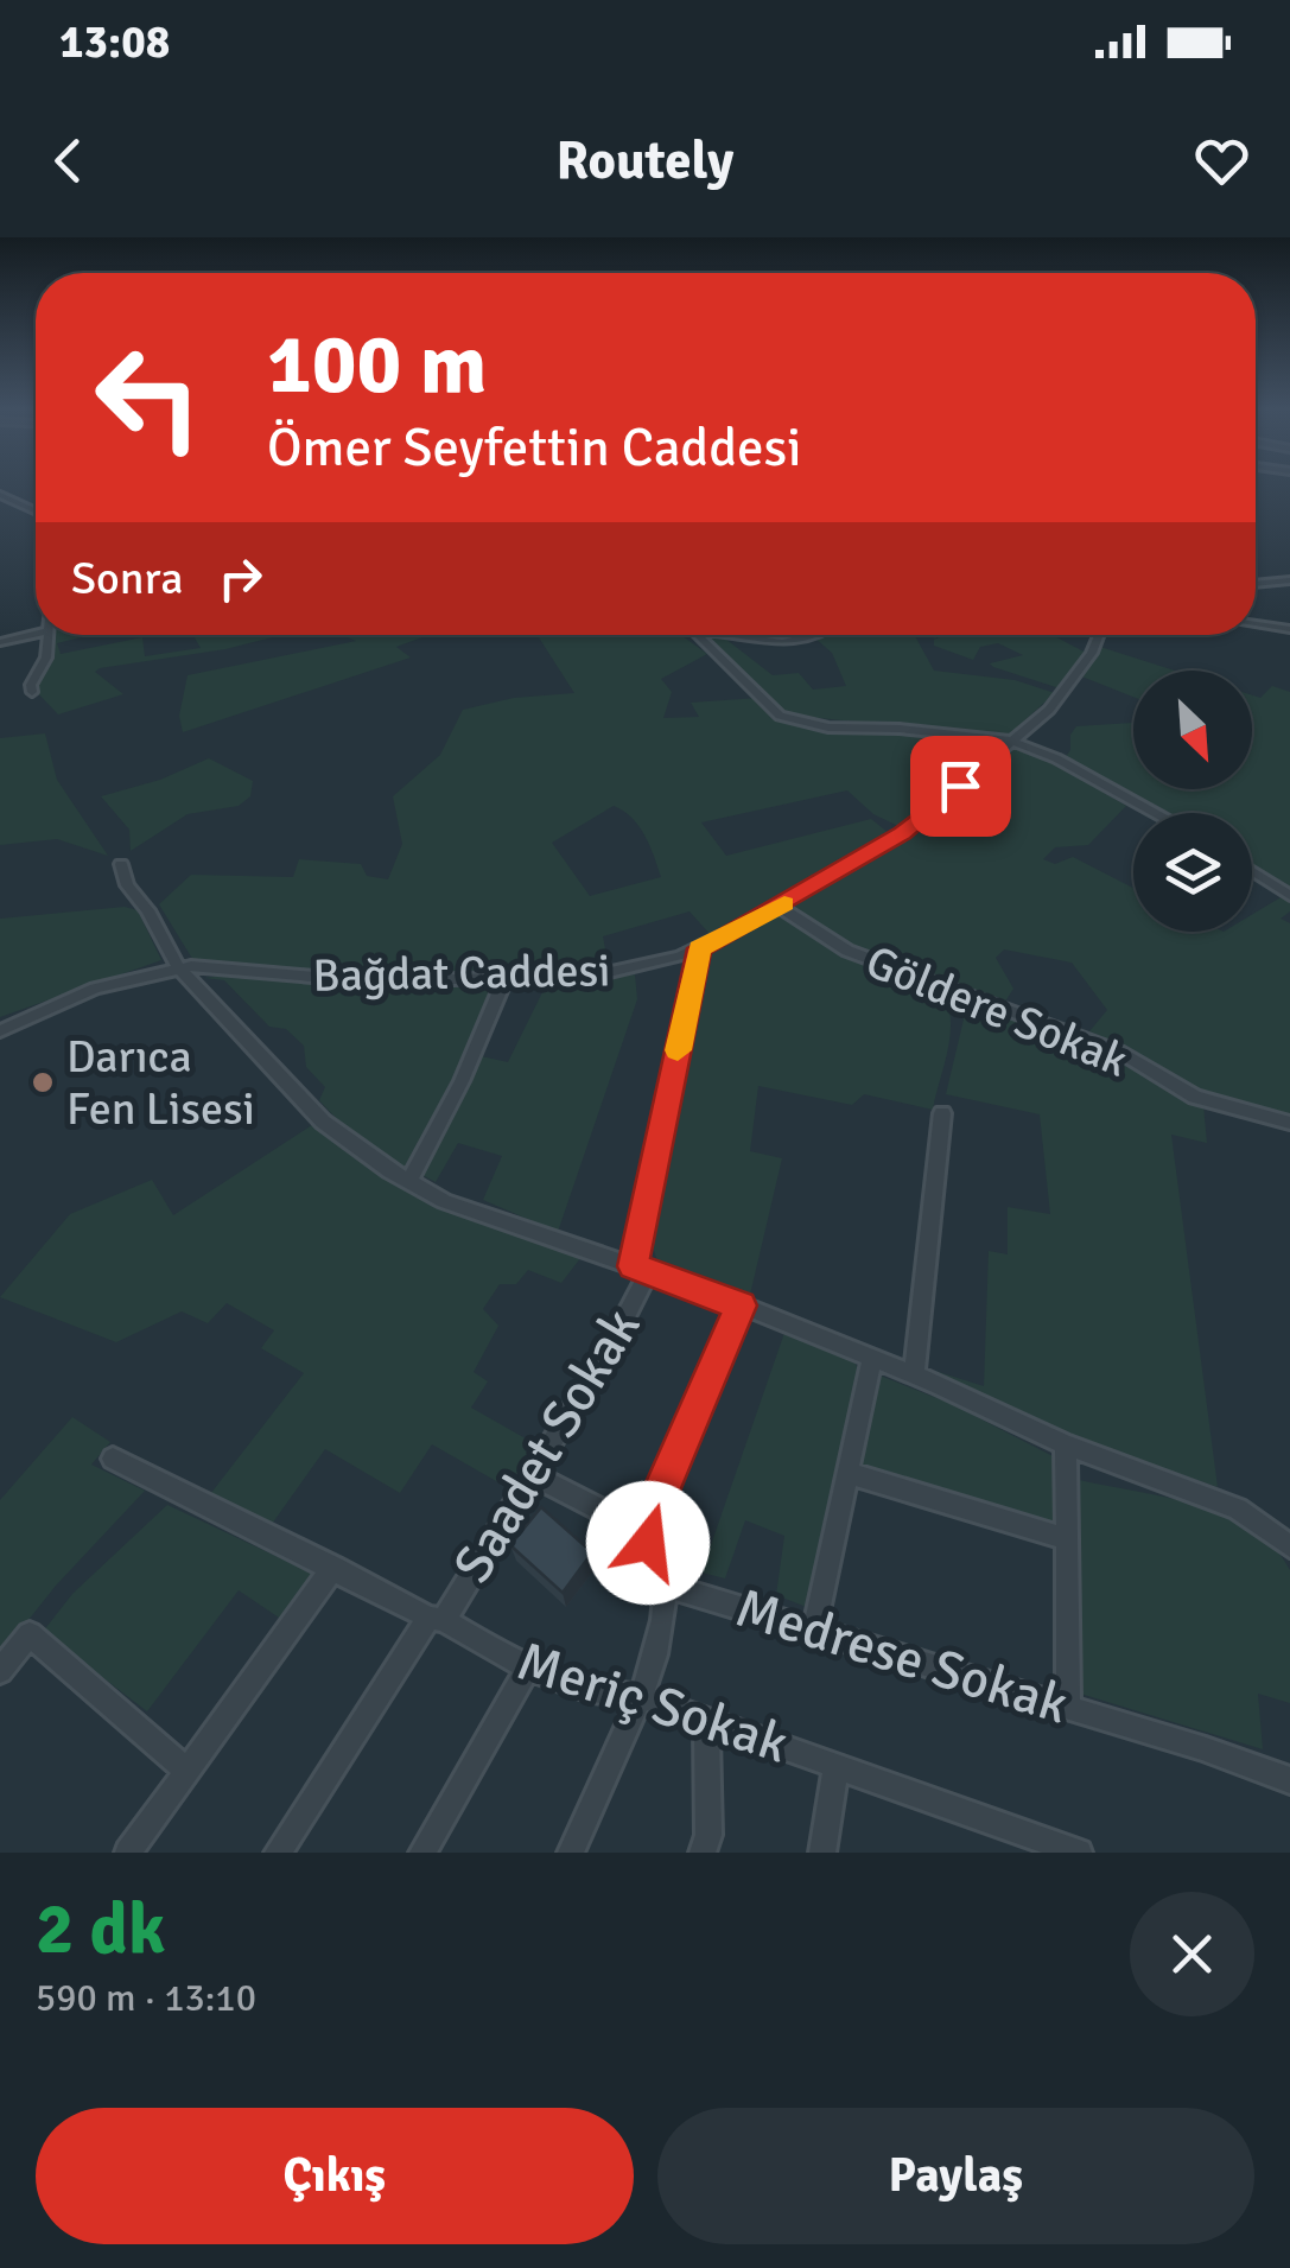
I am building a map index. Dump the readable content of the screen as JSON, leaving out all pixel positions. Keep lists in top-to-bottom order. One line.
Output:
{"streets":{"street":["Bağdat Caddesi","Göldere Sokak","Saadet Sokak","Medrese Sokak","Meriç Sokak"]},"crossings":[["Bağdat Caddesi","Göldere Sokak"],["Bağdat Caddesi","Saadet Sokak"],["Saadet Sokak","Meriç Sokak"]],"places":["Darıca Fen Lisesi"],"north":"bottom right","page":{"status":"13:08","header":"Routely","turn":["100 m","Ömer Seyfettin Caddesi"],"then":"Sonra","heading":["2 dk","590 m · 13:10"],"buttons":["Çıkış","Paylaş"]}}
